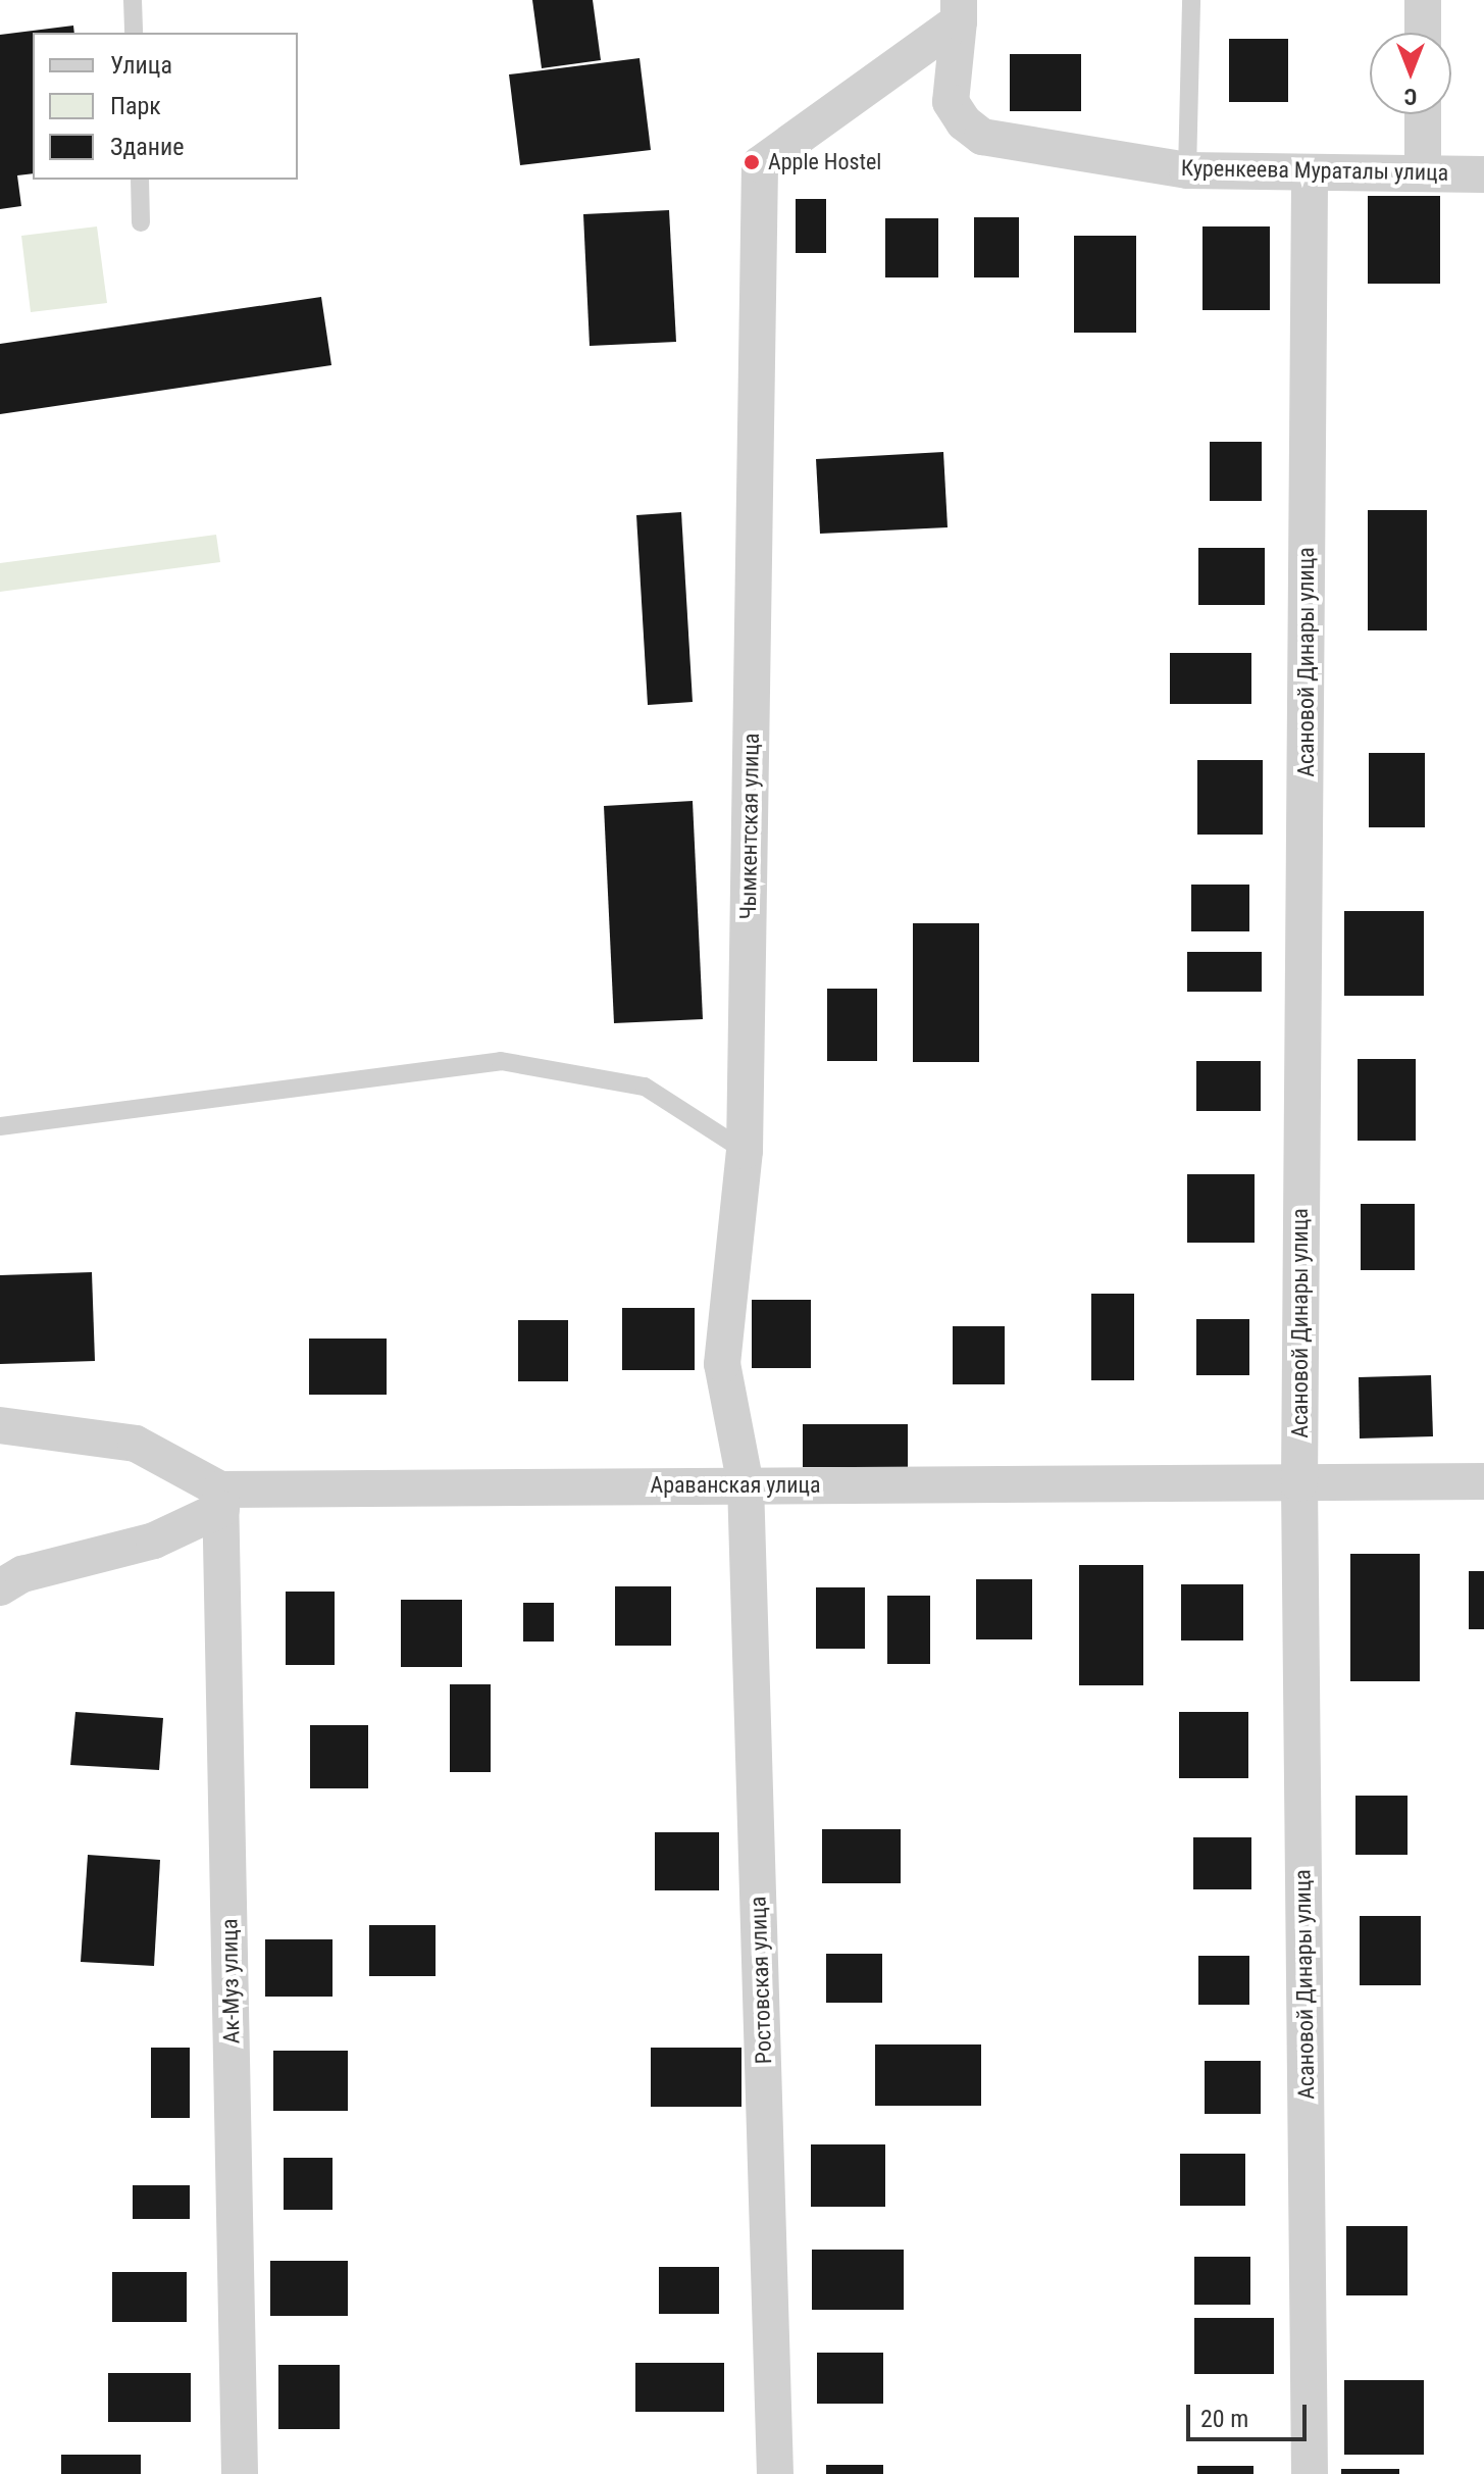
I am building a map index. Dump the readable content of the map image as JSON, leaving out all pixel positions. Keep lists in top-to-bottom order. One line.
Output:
{"streets":{"street":["Куренкеева Мураталы улица","Асановой Динары улица","Чымкентская улица","Араванская улица","Ростовская улица","Ак-Муз улица"]},"crossings":[["Куренкеева Мураталы улица","Асановой Динары улица"],["Куренкеева Мураталы улица","Чымкентская улица"],["Асановой Динары улица","Араванская улица"],["Чымкентская улица","Араванская улица"],["Чымкентская улица","Ростовская улица"],["Араванская улица","Ростовская улица"],["Араванская улица","Ак-Муз улица"]],"places":["Apple Hostel"],"legend":["Улица","Парк","Здание"],"scale_bar":"20 m","north":"bottom"}
